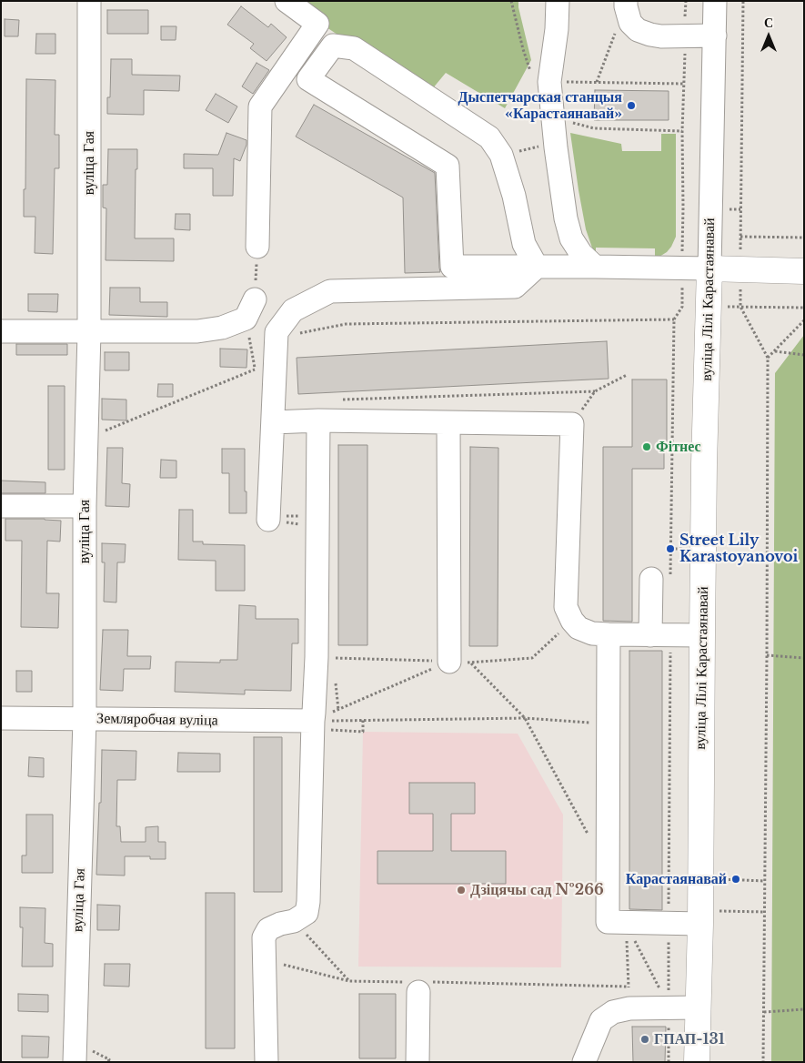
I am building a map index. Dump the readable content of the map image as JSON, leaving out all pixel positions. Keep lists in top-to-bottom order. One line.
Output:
{"streets":{"main road":["вуліца Лілі Карастаянавай"],"street":["вуліца Гая","Земляробчая вуліца"]},"crossings":[["вуліца Гая","Земляробчая вуліца"]],"places":["Дыспетчарская станцыя «Карастаянавай»","Фітнес","Street Lily Karastoyanovoi","Карастаянавай","Дзіцячы сад №266","ГПАП-131"],"north":"top"}
